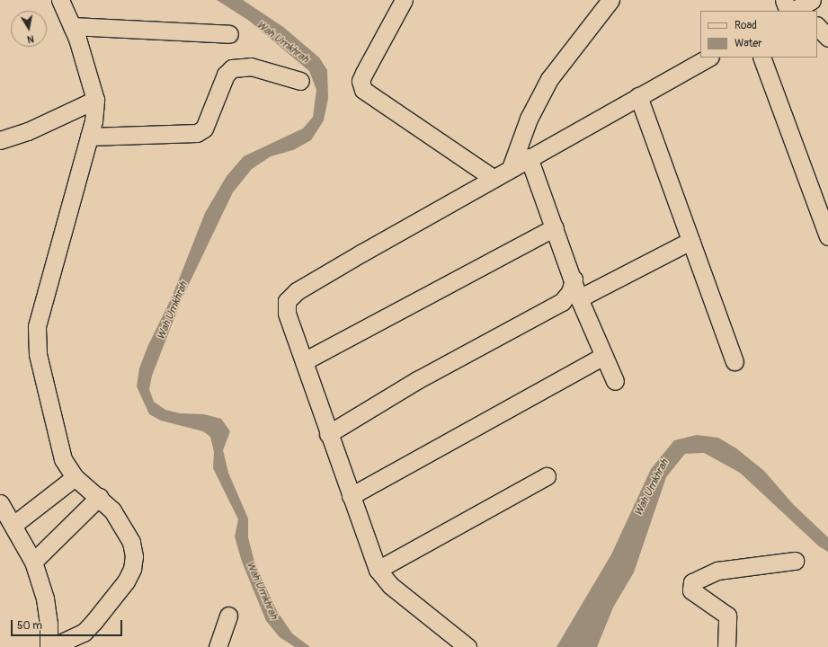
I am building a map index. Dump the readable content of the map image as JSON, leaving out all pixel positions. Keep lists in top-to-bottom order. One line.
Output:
{"water":["Wah Umkhrah"],"legend":["Road","Water"],"scale_bar":"50 m","north":"bottom"}
